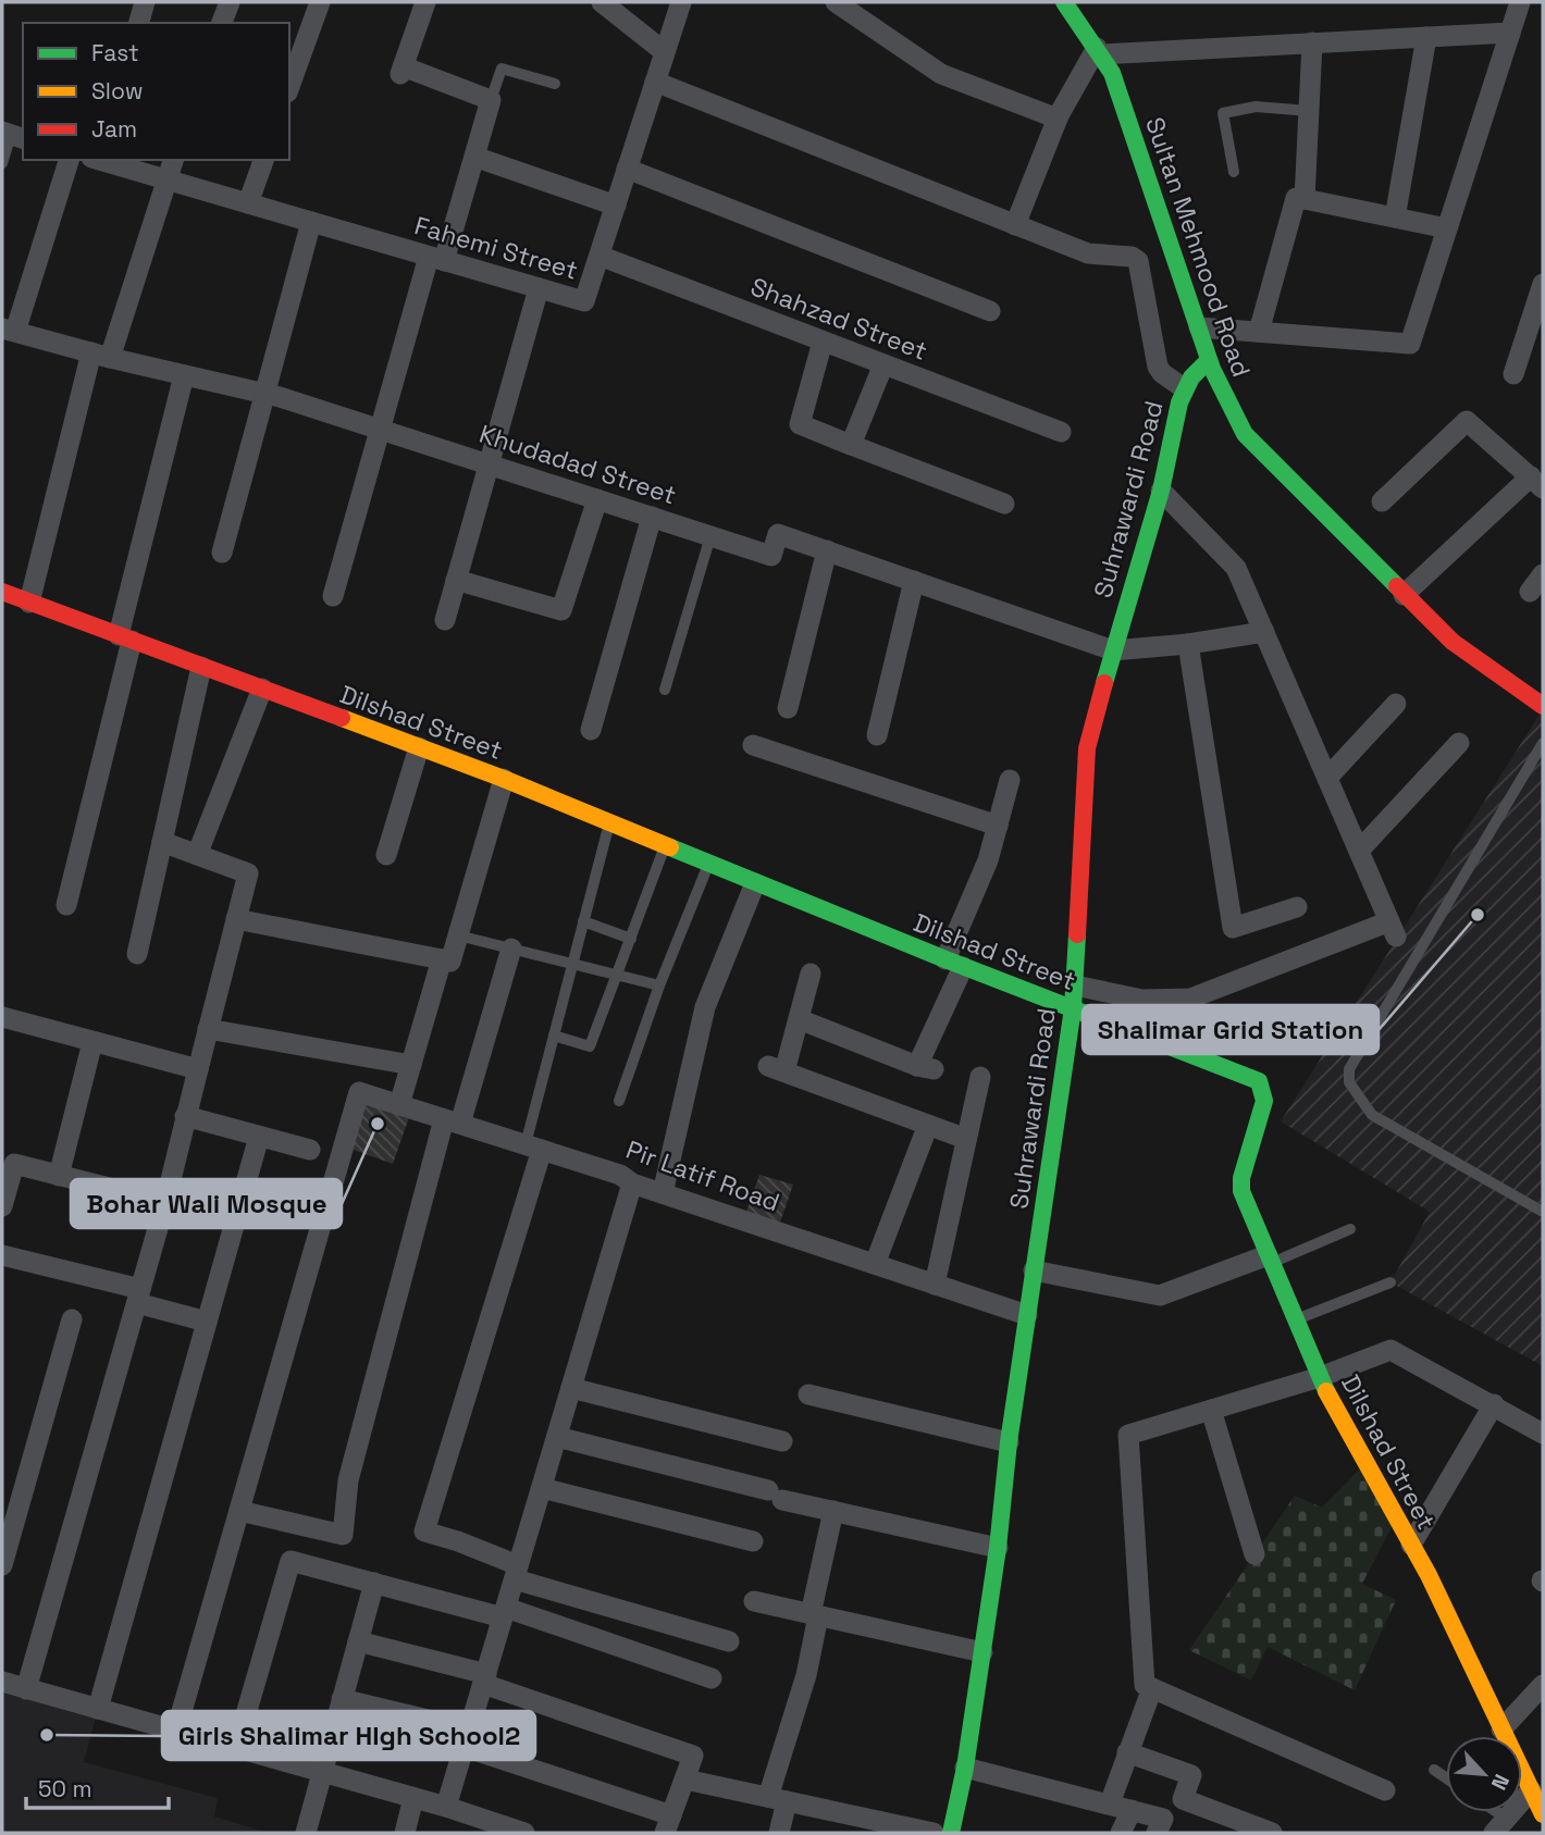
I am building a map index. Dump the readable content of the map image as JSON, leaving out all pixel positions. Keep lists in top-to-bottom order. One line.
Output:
{"streets":{"street":["Sultan Mehmood Road","Fahemi Street","Shahzad Street","Khudadad Street","Suhrawardi Road","Dilshad Street","Pir Latif Road"]},"crossings":[["Sultan Mehmood Road","Suhrawardi Road"],["Fahemi Street","Shahzad Street"],["Khudadad Street","Suhrawardi Road"],["Suhrawardi Road","Dilshad Street"],["Suhrawardi Road","Pir Latif Road"]],"places":["Shalimar Grid Station","Bohar Wali Mosque","Girls Shalimar HIgh School2"],"legend":["Fast","Slow","Jam"],"scale_bar":"50 m","north":"bottom right"}
